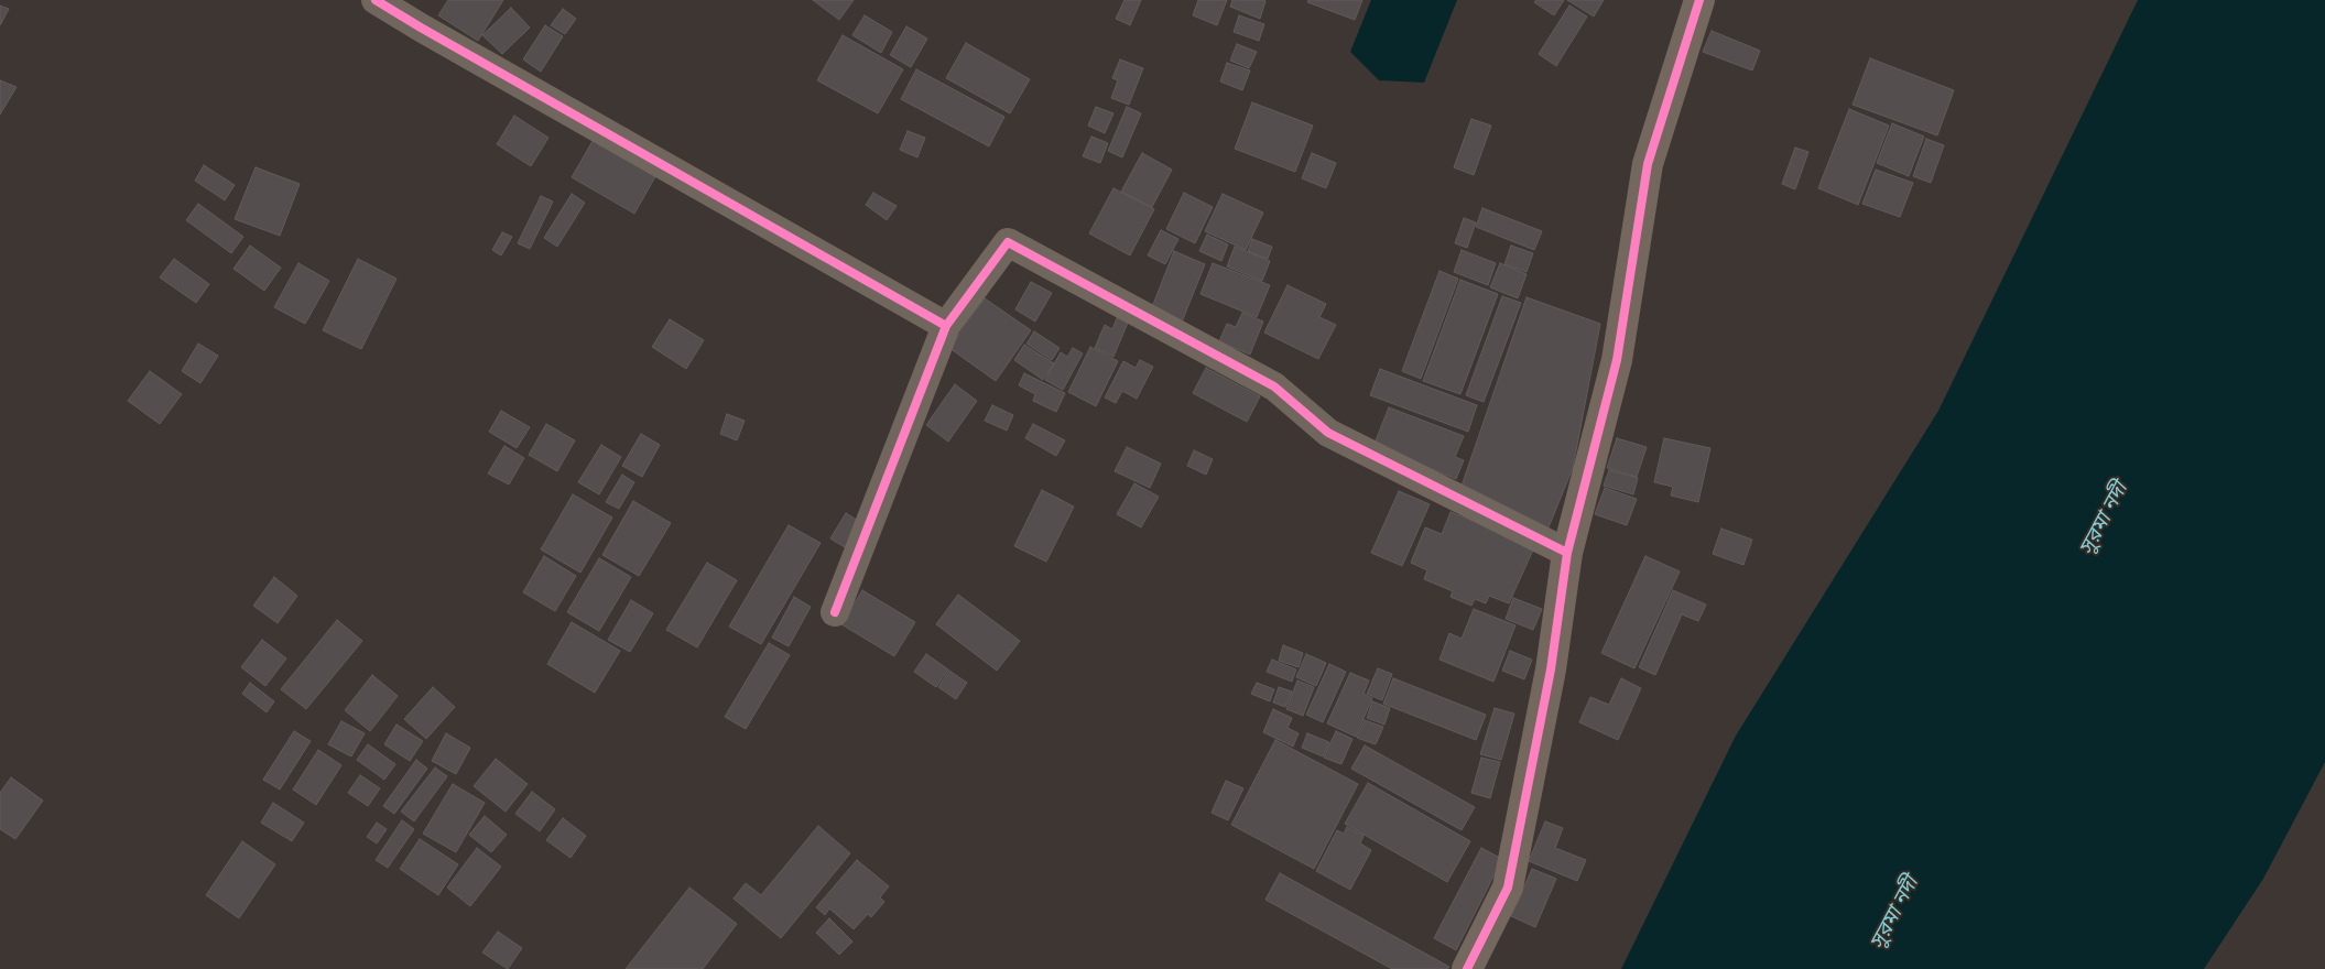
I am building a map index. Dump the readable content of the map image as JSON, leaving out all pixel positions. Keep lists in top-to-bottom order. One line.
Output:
{"water":["সুরমা নদী"]}
